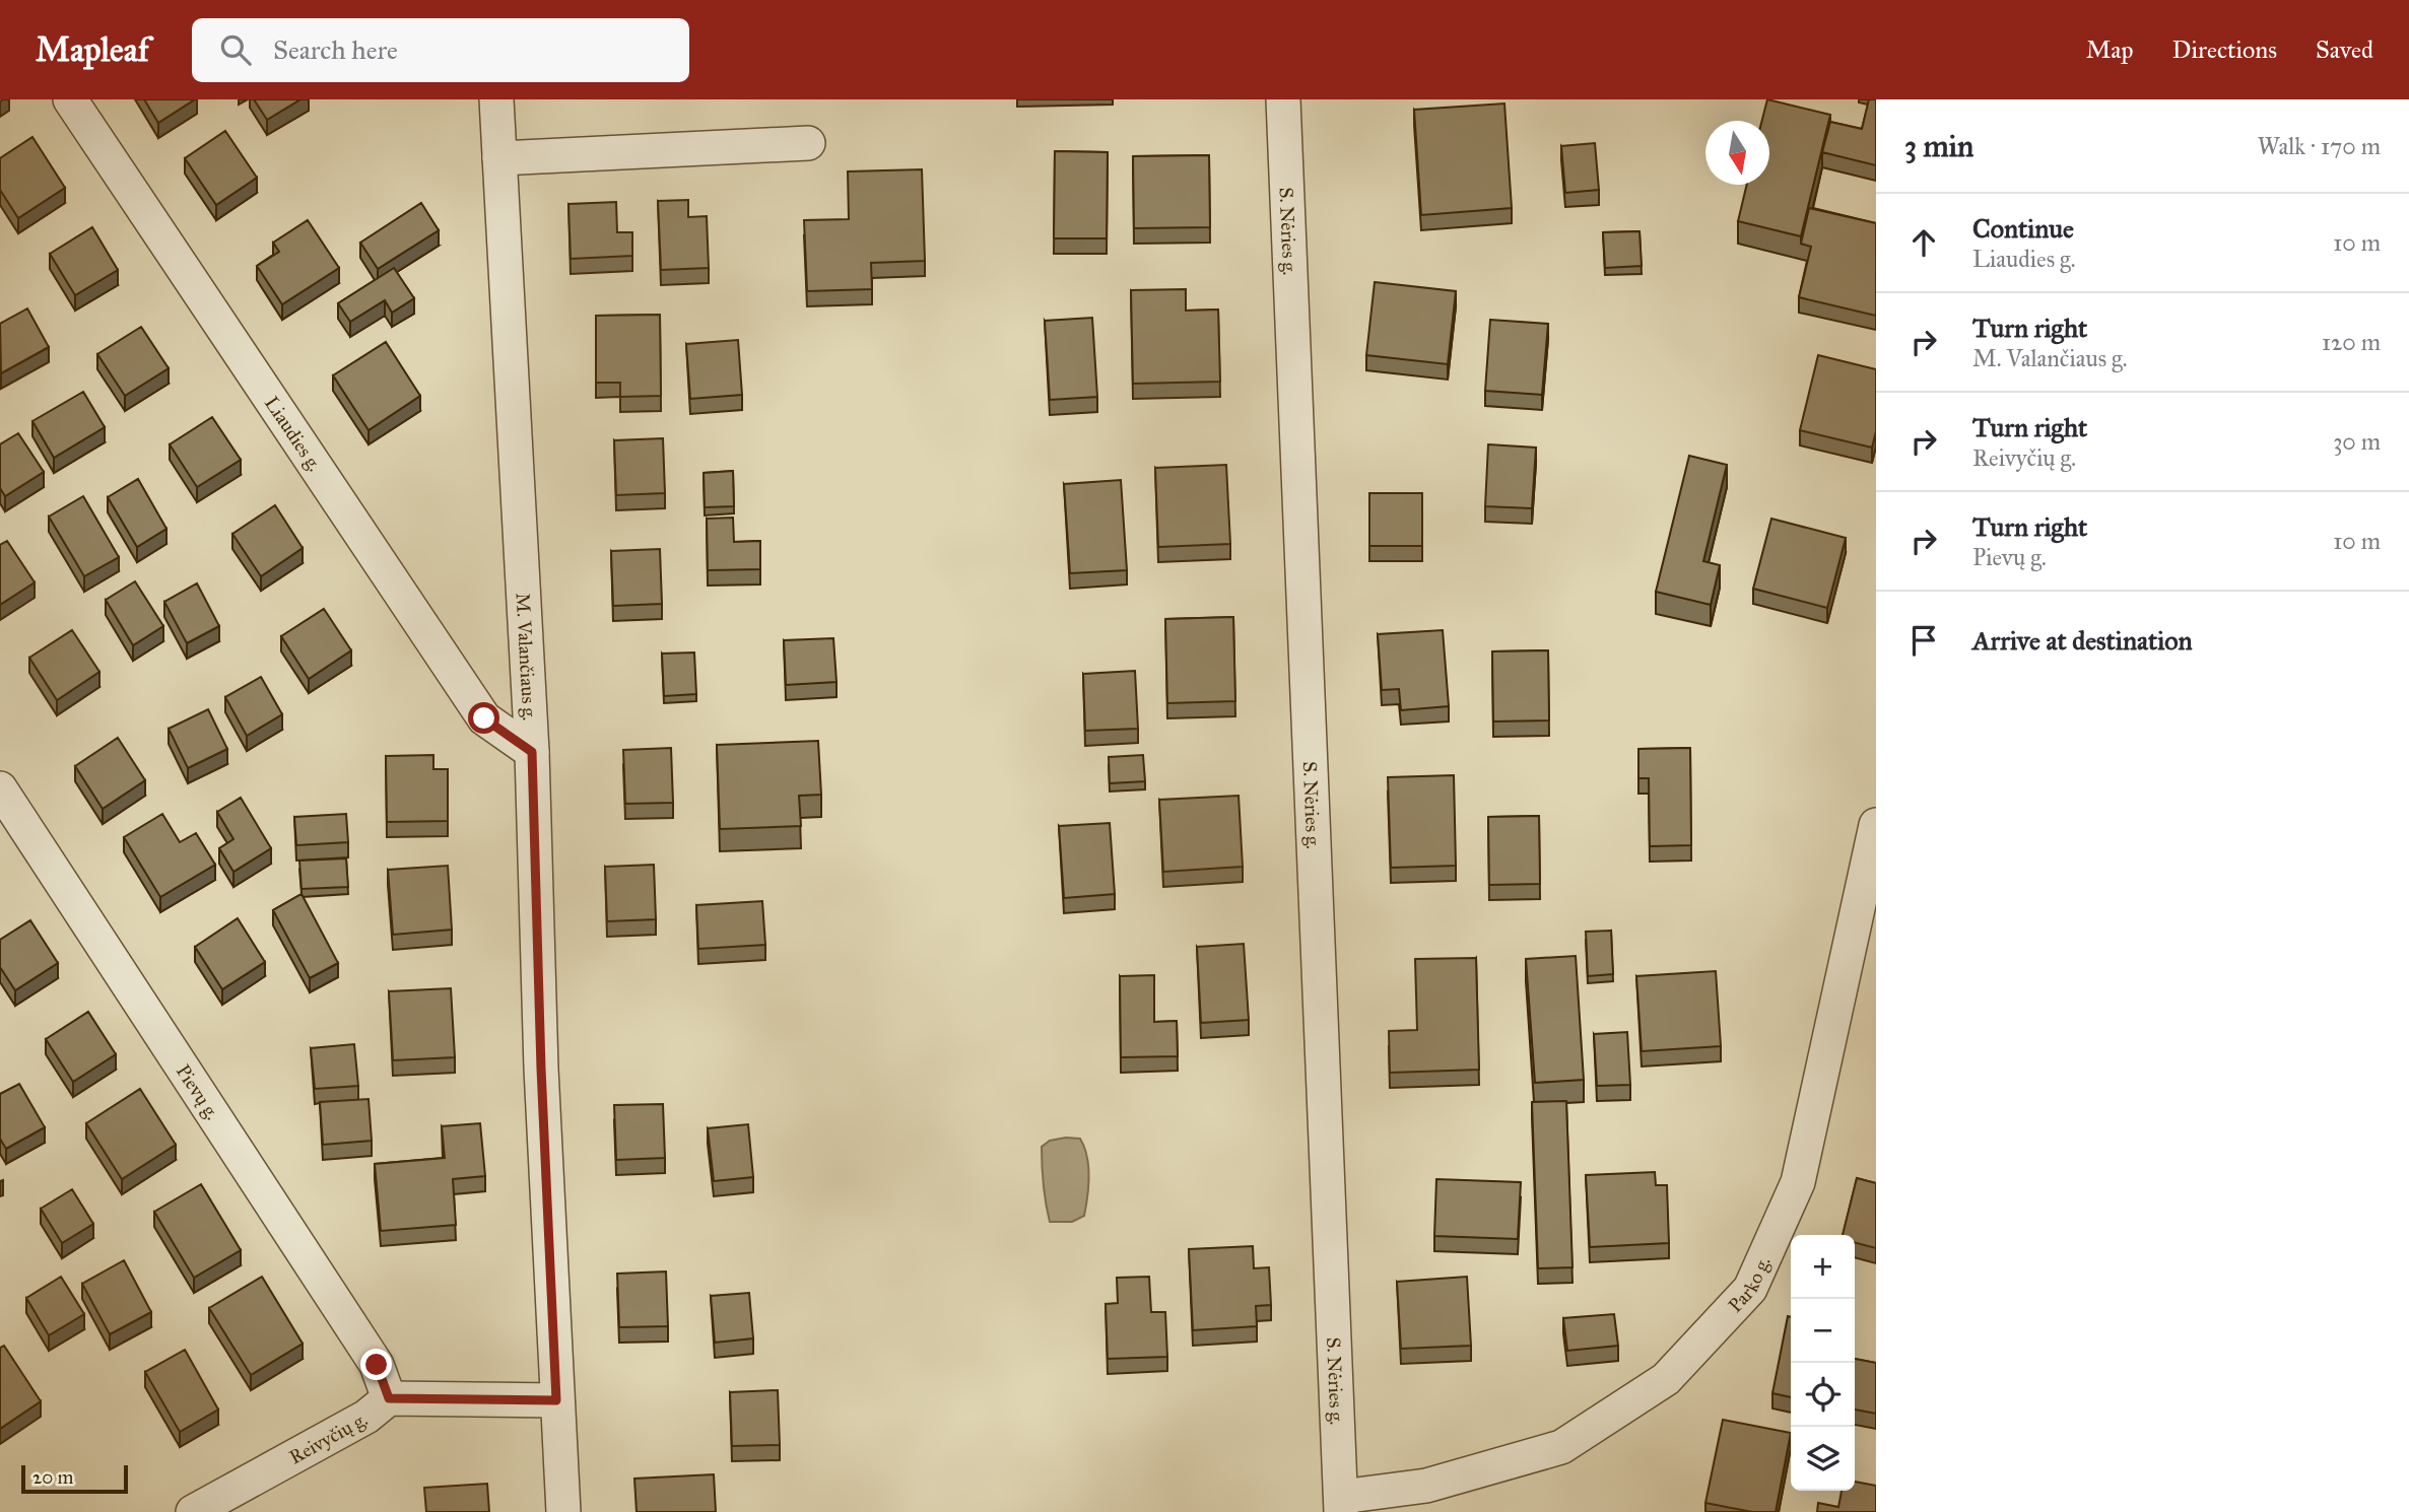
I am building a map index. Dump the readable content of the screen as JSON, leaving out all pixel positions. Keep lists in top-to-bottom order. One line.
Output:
{"streets":{"street":["S. Nėries g.","Liaudies g.","M. Valančiaus g.","Pievų g.","Parko g.","Reivyčių g."]},"crossings":[["S. Nėries g.","Parko g."],["Liaudies g.","M. Valančiaus g."],["Pievų g.","Reivyčių g."]],"scale_bar":"20 m","north":"bottom","page":{"header":"Mapleaf","search":"Search here","nav":["Map","Directions","Saved"],"heading":["3 min","Walk · 170 m"],"list":[["Continue","Liaudies g.","10 m"],["Turn right","M. Valančiaus g.","120 m"],["Turn right","Reivyčių g.","30 m"],["Turn right","Pievų g.","10 m"],"Arrive at destination"],"map_buttons":["+","−"],"scale":"20 m"}}
